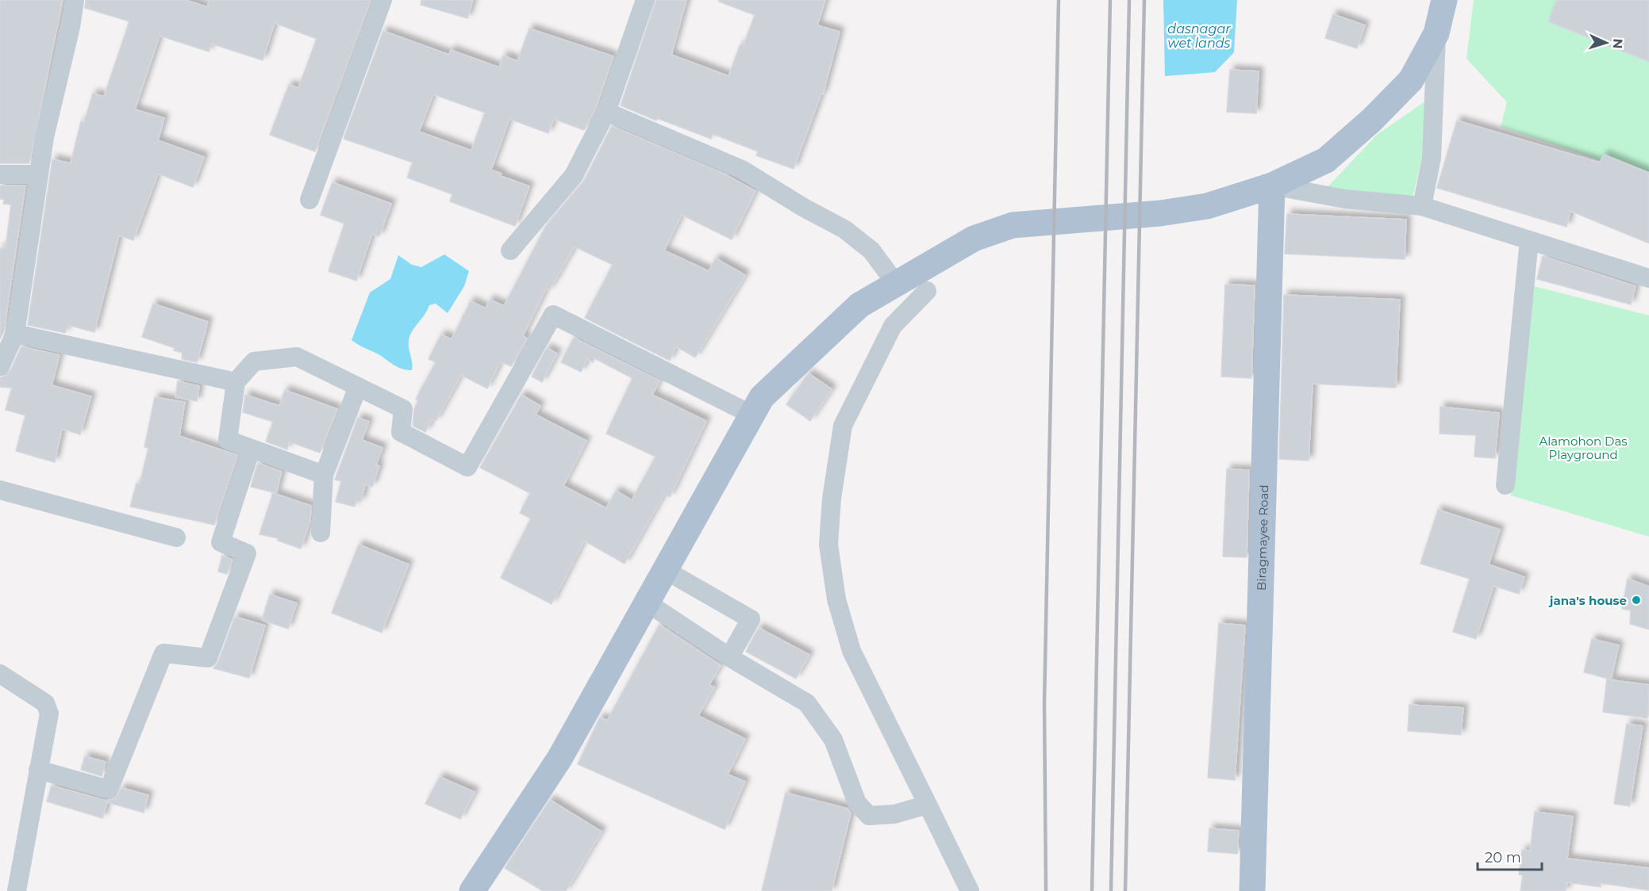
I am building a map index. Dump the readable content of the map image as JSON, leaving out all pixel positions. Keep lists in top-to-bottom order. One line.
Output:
{"streets":{"main road":["Biragmayee Road"]},"water":["dasnagar wet lands"],"parks":["Alamohon Das Playground"],"places":["jana's house"],"scale_bar":"20 m","north":"right"}
